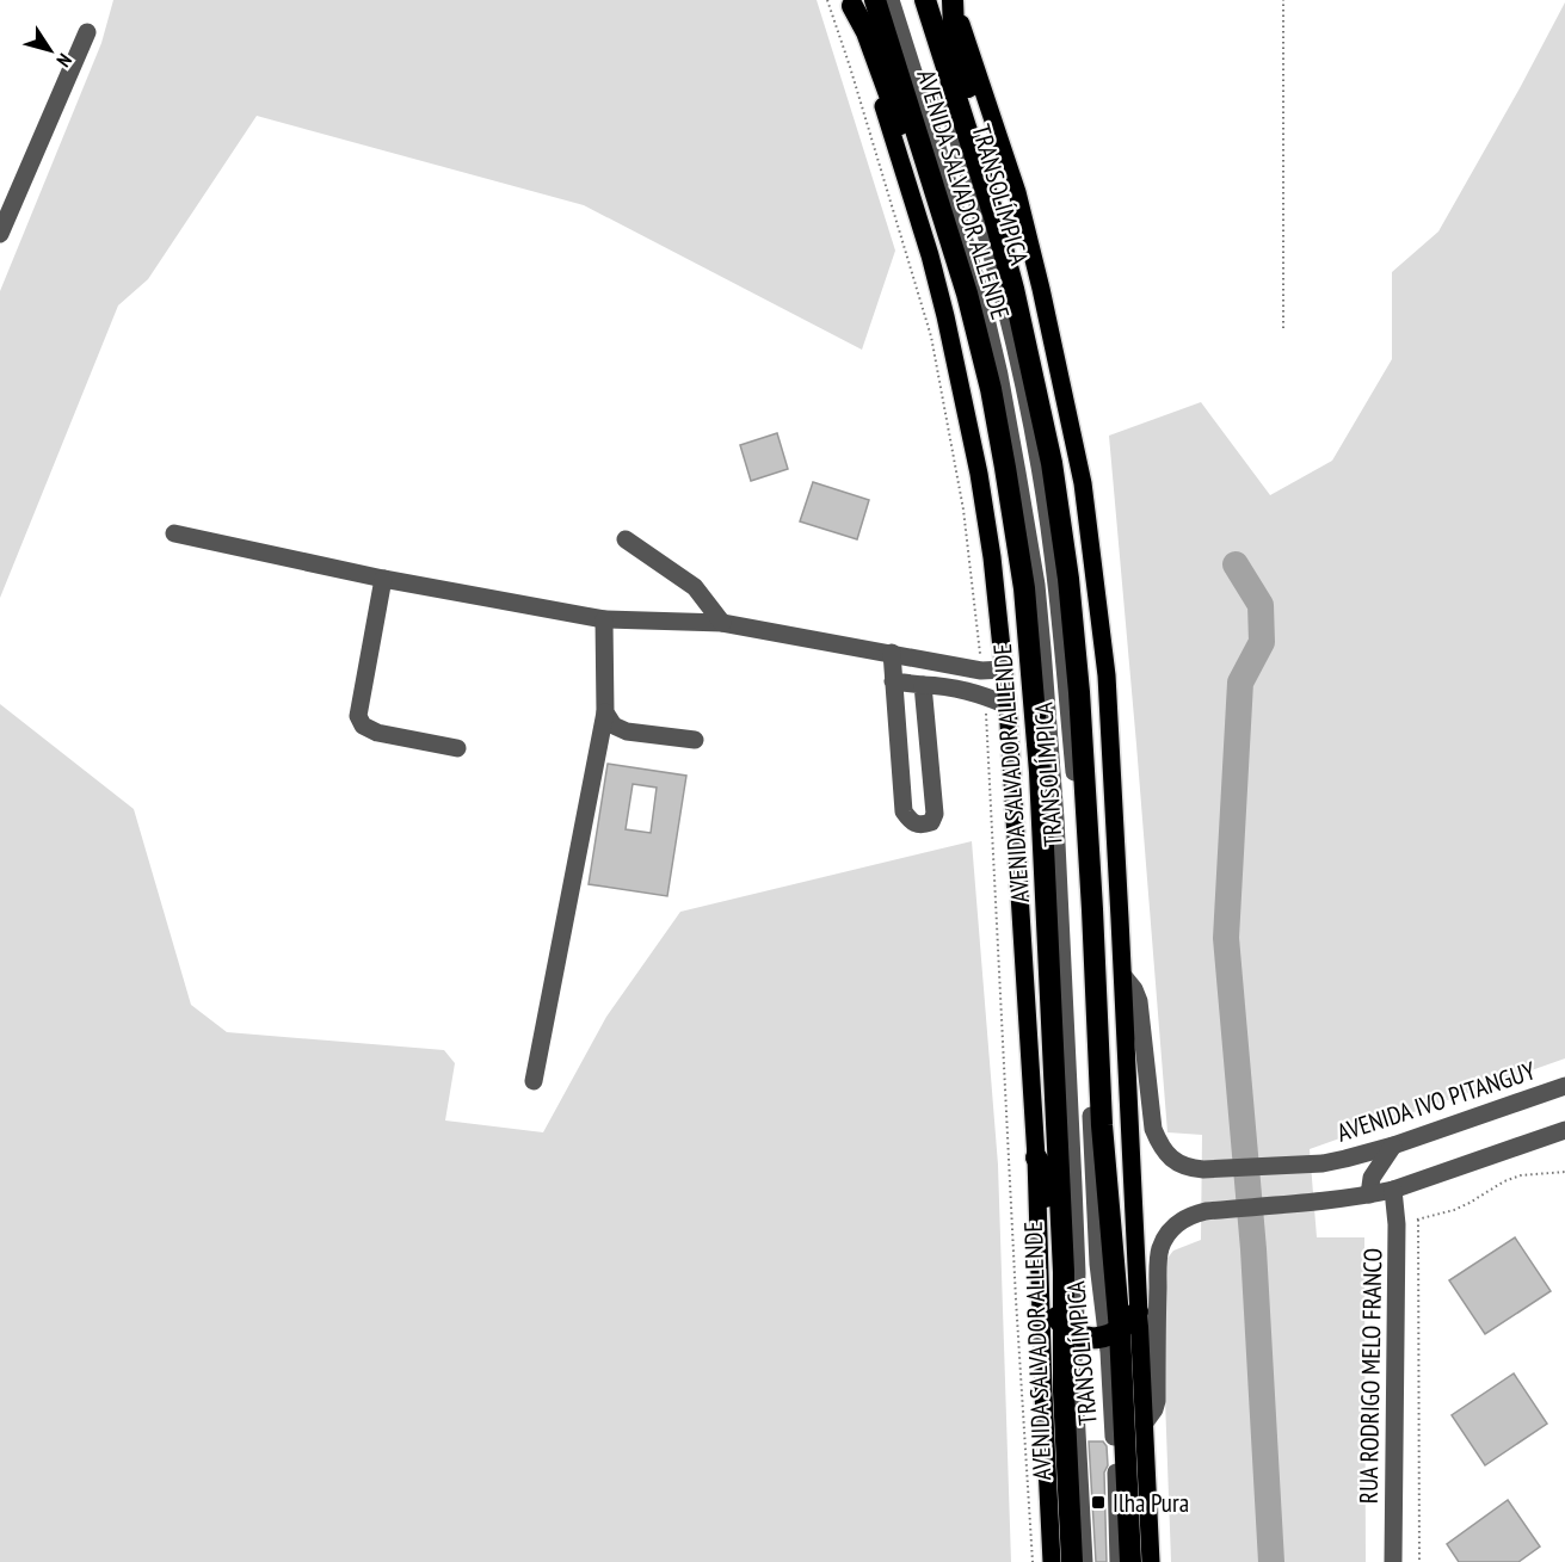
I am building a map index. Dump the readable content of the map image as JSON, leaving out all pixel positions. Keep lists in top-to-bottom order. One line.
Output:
{"streets":{"highway":["AVENIDA SALVADOR ALLENDE"],"street":["TRANSOLÍMPICA","AVENIDA IVO PITANGUY","RUA RODRIGO MELO FRANCO"]},"crossings":[["AVENIDA SALVADOR ALLENDE","TRANSOLÍMPICA"],["AVENIDA SALVADOR ALLENDE","AVENIDA IVO PITANGUY"]],"places":{"transit":["Ilha Pura"]},"north":"bottom right"}
